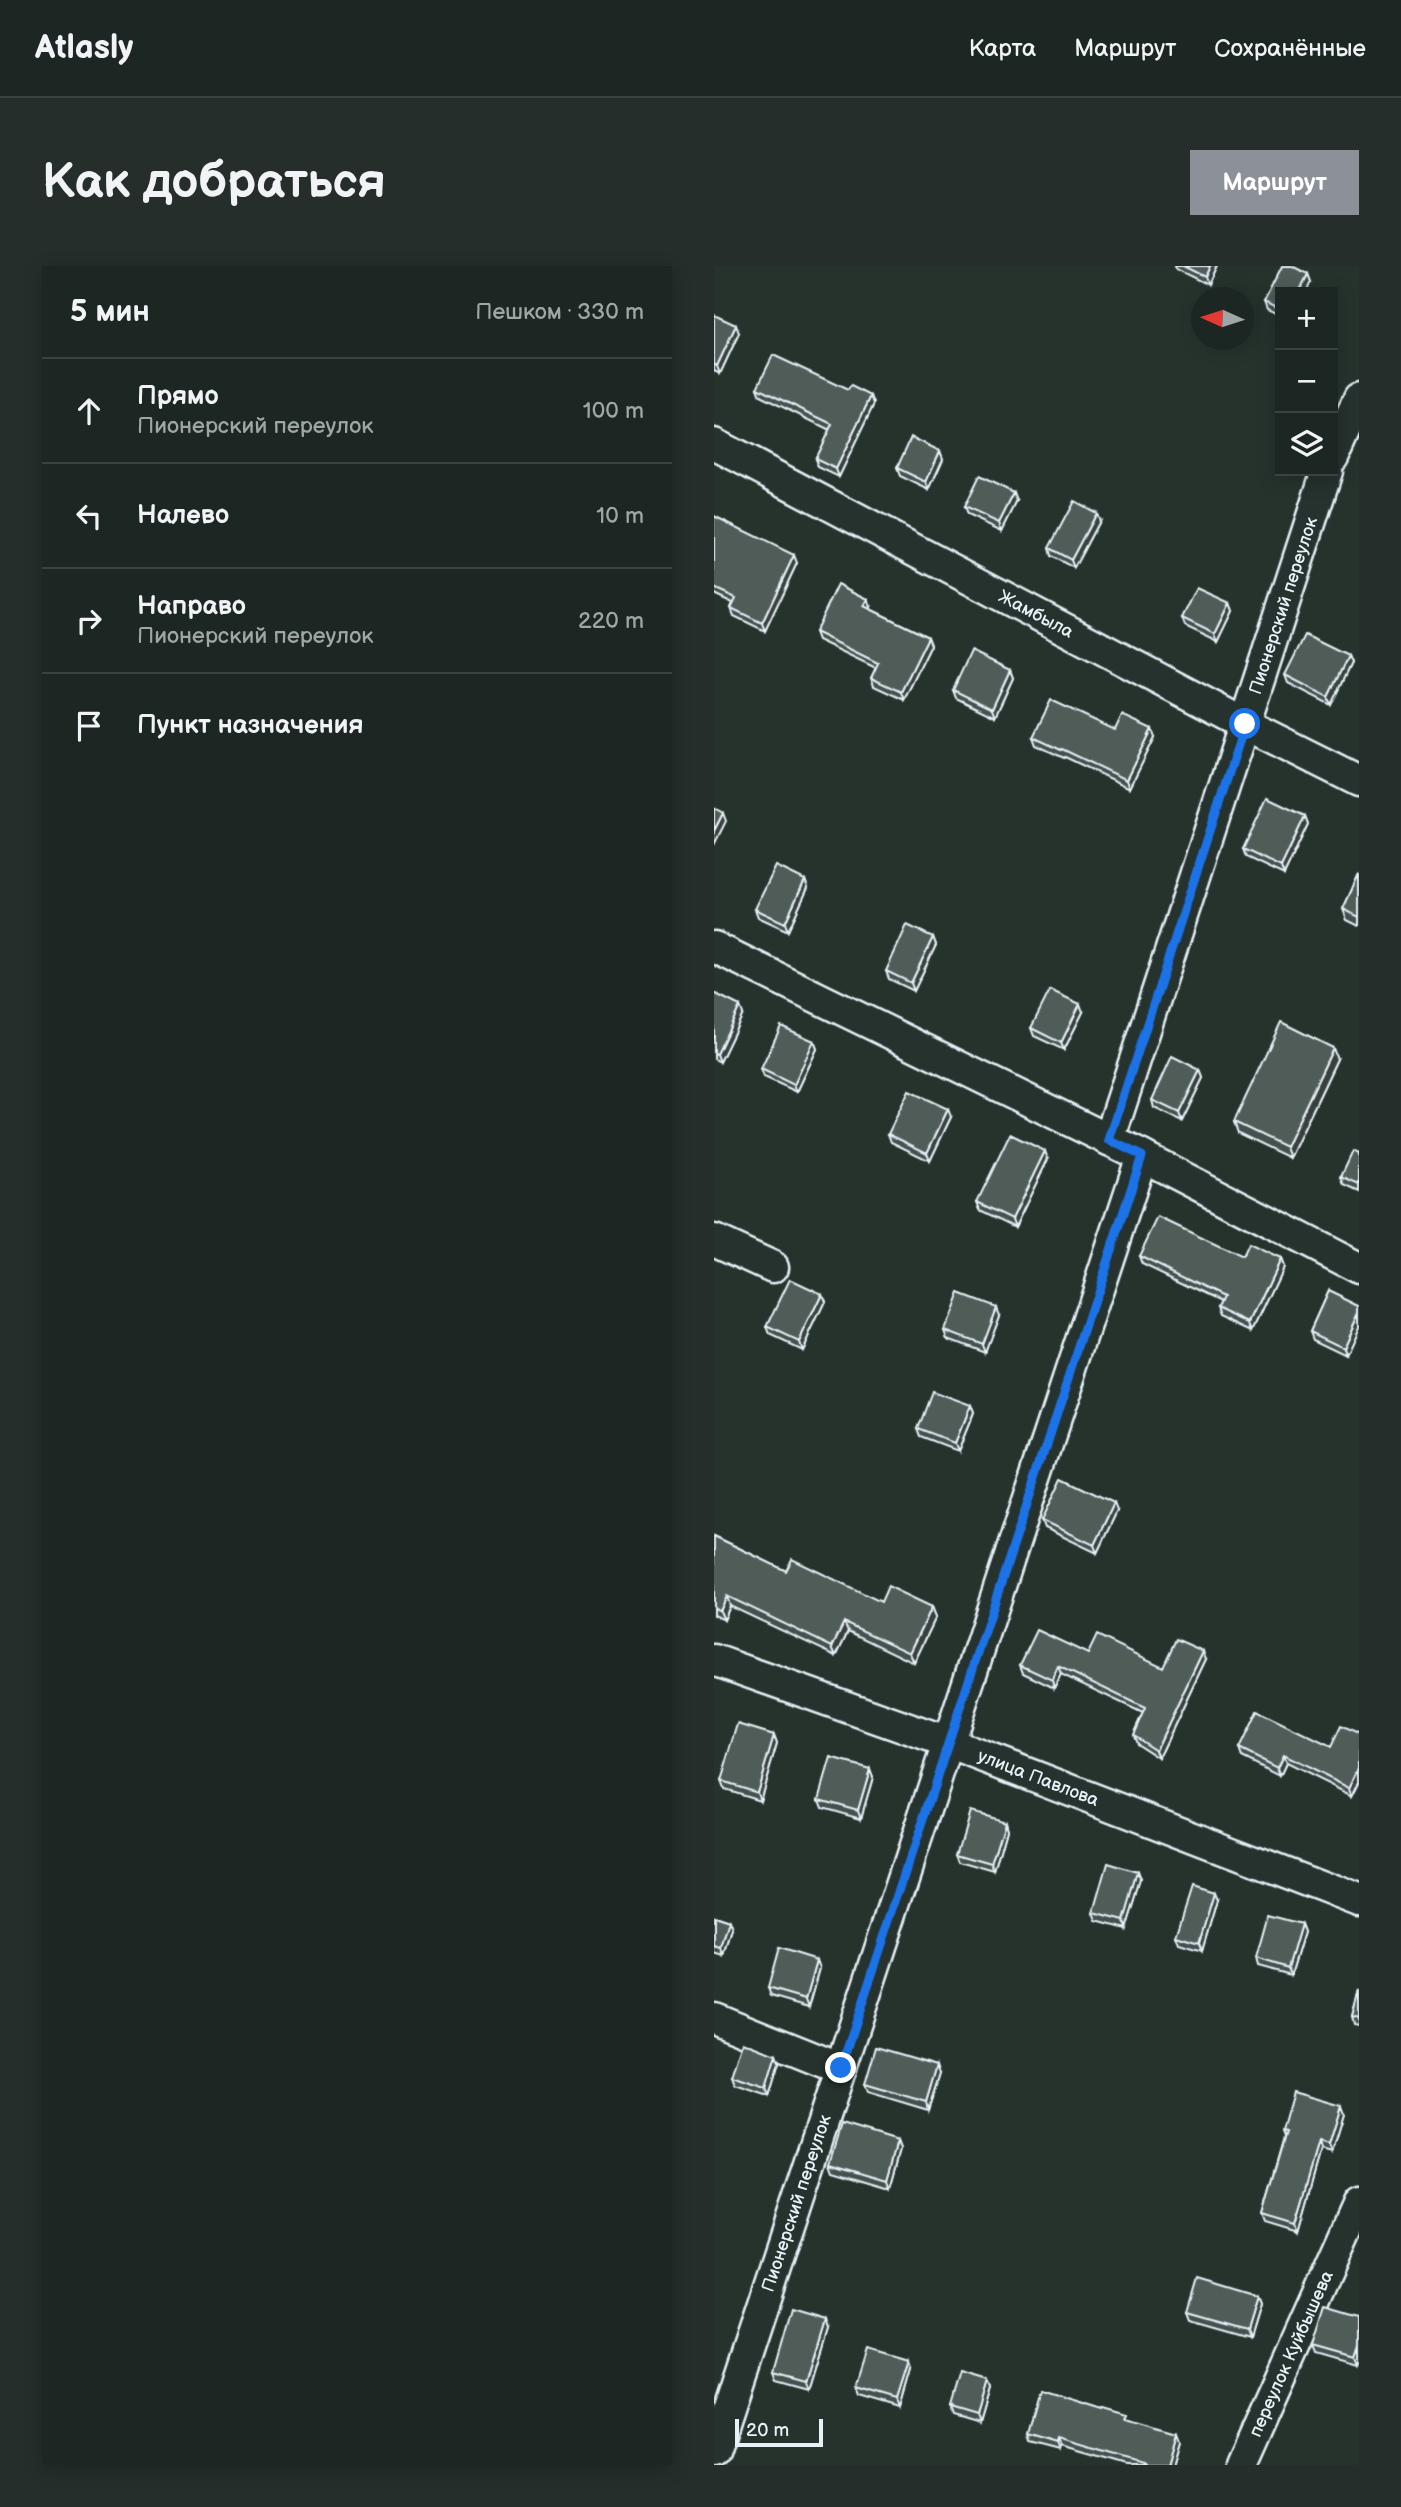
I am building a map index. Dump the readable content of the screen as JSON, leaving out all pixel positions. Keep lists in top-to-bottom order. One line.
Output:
{"streets":{"street":["Пионерский переулок","Жамбыла","улица Павлова","переулок Куйбышева"]},"crossings":[["Пионерский переулок","Жамбыла"],["Пионерский переулок","улица Павлова"]],"scale_bar":"20 m","north":"left","page":{"header":"Atlasly","nav":["Карта","Маршрут","Сохранённые"],"buttons":"Маршрут","title":"Как добраться","heading":["5 мин","Пешком · 330 m"],"map_buttons":["+","−"],"list":[["Прямо","Пионерский переулок","100 m"],["Налево","10 m"],["Направо","Пионерский переулок","220 m"],"Пункт назначения"],"scale":"20 m"}}
